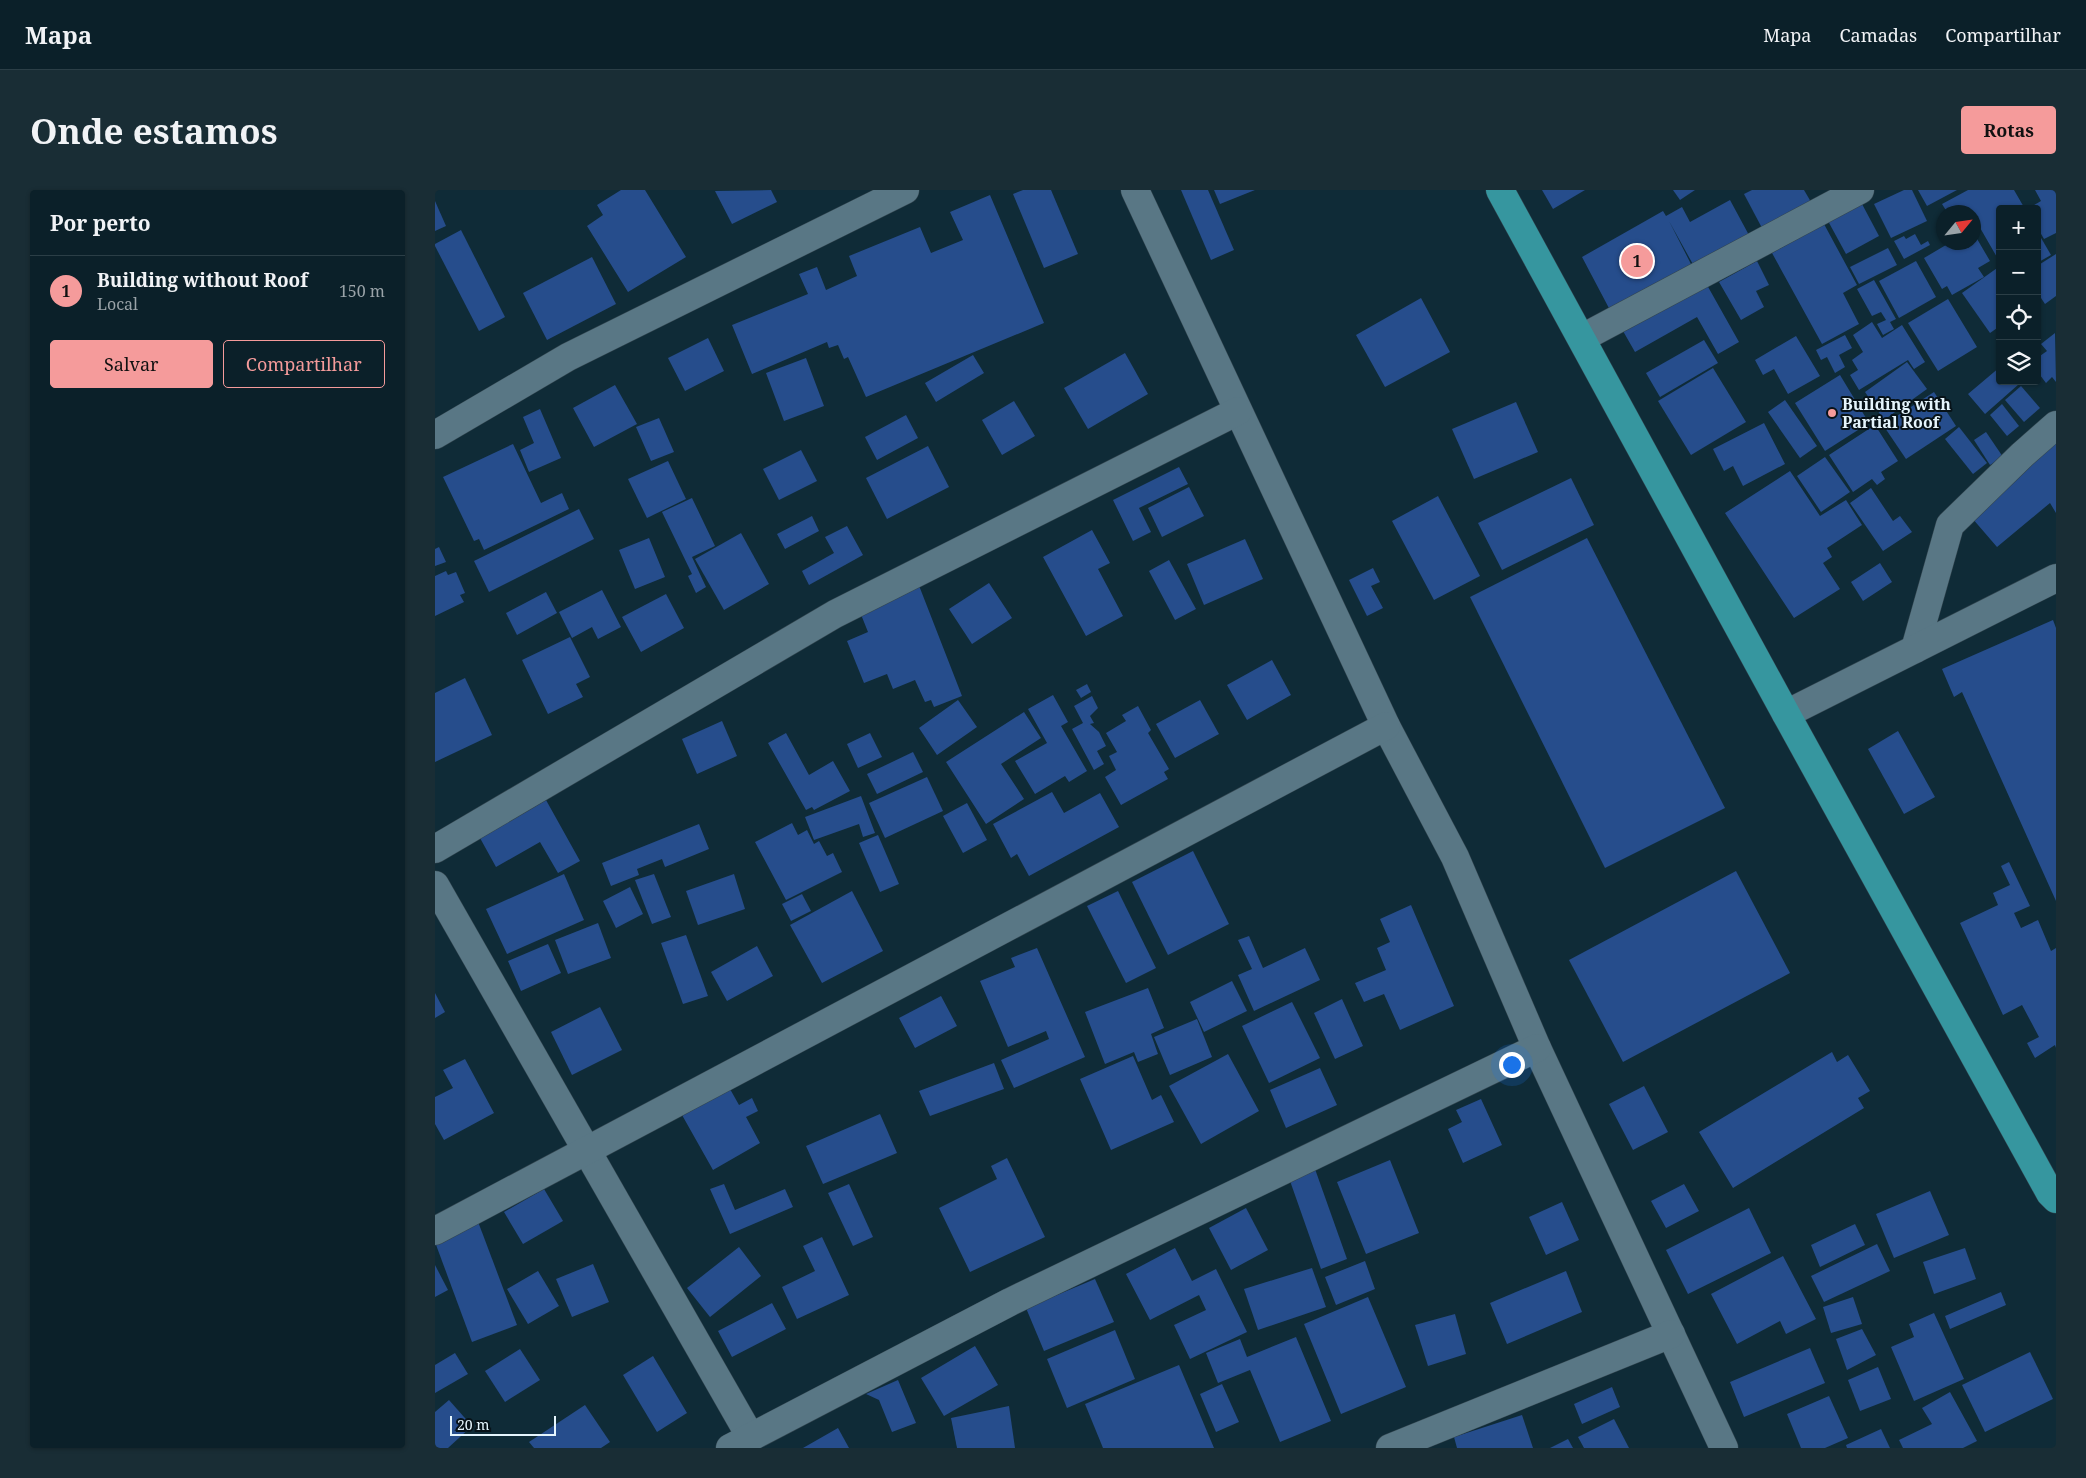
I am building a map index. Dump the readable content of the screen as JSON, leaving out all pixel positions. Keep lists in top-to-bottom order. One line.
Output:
{"places":["Building with Partial Roof"],"scale_bar":"20 m","north":"top right","page":{"header":"Mapa","nav":["Mapa","Camadas","Compartilhar"],"buttons":["Rotas",["Salvar","Compartilhar"]],"title":"Onde estamos","heading":"Por perto","map_buttons":["+","−"],"pins":"1","list":[{"mark":"1","name":"Building without Roof","note":"Local","value":"150 m"}],"scale":"20 m"}}
